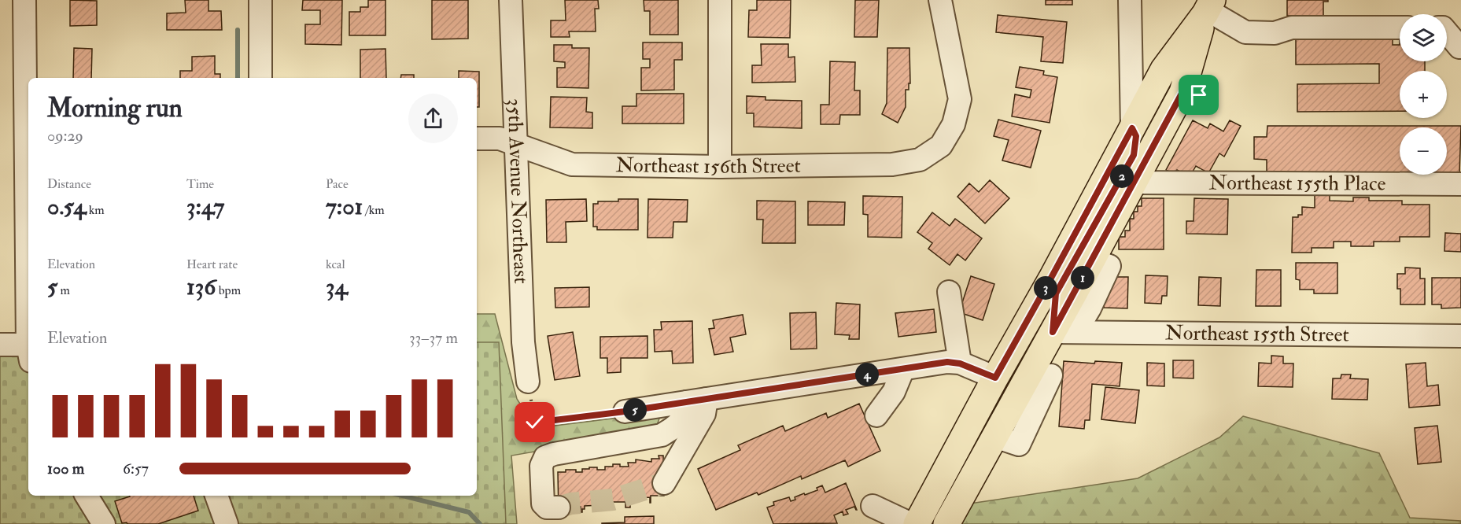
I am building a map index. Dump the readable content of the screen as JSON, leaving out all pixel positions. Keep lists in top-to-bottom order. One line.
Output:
{"streets":{"street":["Northeast 156th Street","Northeast 155th Place","35th Avenue Northeast","Northeast 155th Street"]},"crossings":[["Northeast 156th Street","35th Avenue Northeast"]],"page":{"map_buttons":["+","−"],"heading":["Morning run","09:29"],"stats":[["Distance","0.54 km"],["Time","3:47"],["Pace","7:01 /km"],["Elevation","5 m"],["Heart rate","136 bpm"],["kcal","34"]],"pins":["2","1","3","4","5"],"chart":["Elevation","33–37 m"],"list":[{"name":"100 m","note":"6:57"}]}}
